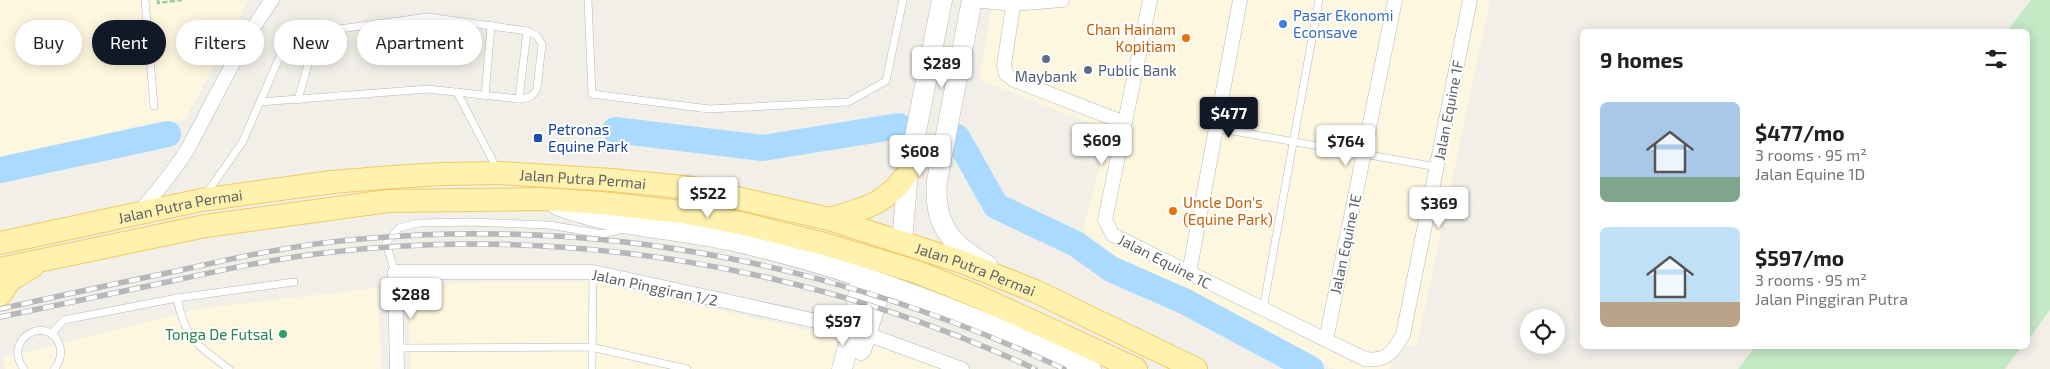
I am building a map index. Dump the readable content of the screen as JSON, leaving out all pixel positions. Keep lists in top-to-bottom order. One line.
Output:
{"streets":{"main road":["Jalan Putra Permai"],"street":["Jalan Equine 1F","Jalan Equine 1E","Jalan Equine 1C","Jalan Pinggiran 1/2"]},"crossings":[["Jalan Equine 1F","Jalan Equine 1E"],["Jalan Equine 1F","Jalan Equine 1C"],["Jalan Equine 1E","Jalan Equine 1C"]],"places":{"other":["Pasar Ekonomi Econsave","Chan Hainam Kopitiam","Maybank","Public Bank","Uncle Don's (Equine Park)","Tonga De Futsal"],"transit":["Petronas Equine Park"]},"page":{"chip":["Buy","Rent","Filters","New","Apartment"],"heading":"9 homes","price":["$289","$477","$609","$764","$608","$522","$369","$288","$597"],"list":[{"name":"$477/mo","note":"3 rooms · 95 m² · Jalan Equine 1D"},{"name":"$597/mo","note":"3 rooms · 95 m² · Jalan Pinggiran Putra"}]}}
